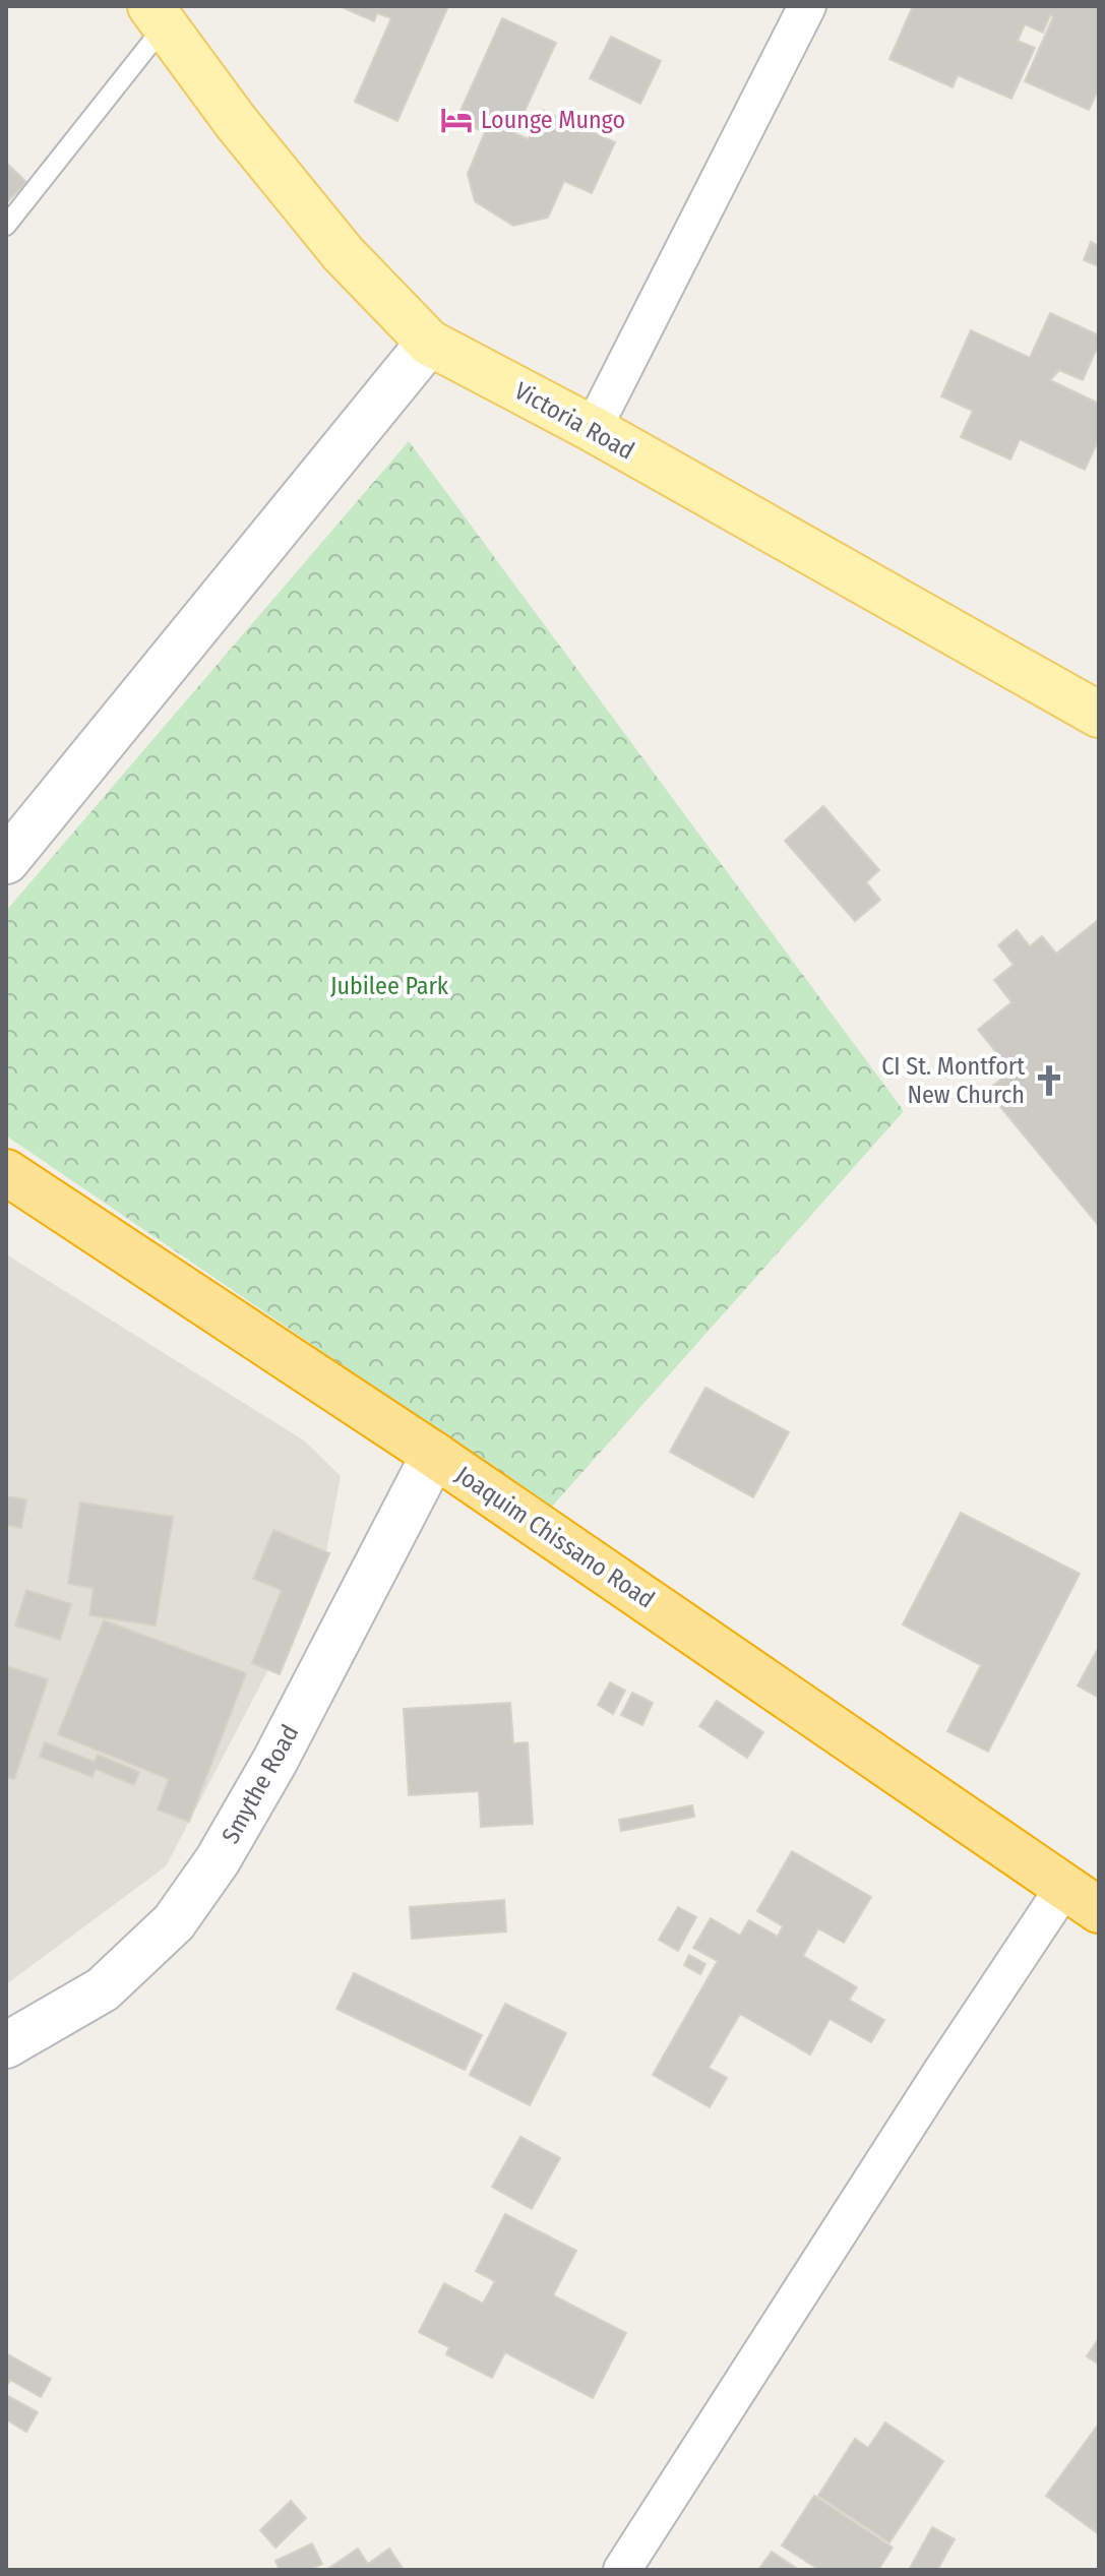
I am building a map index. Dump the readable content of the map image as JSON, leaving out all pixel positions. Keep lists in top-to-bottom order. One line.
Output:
{"streets":{"highway":["Joaquim Chissano Road"],"main road":["Victoria Road"],"street":["Smythe Road"]},"crossings":[["Joaquim Chissano Road","Smythe Road"]],"parks":["Jubilee Park"],"places":{"hotel":["Lounge Mungo"],"church":["CI St. Montfort New Church"]}}
